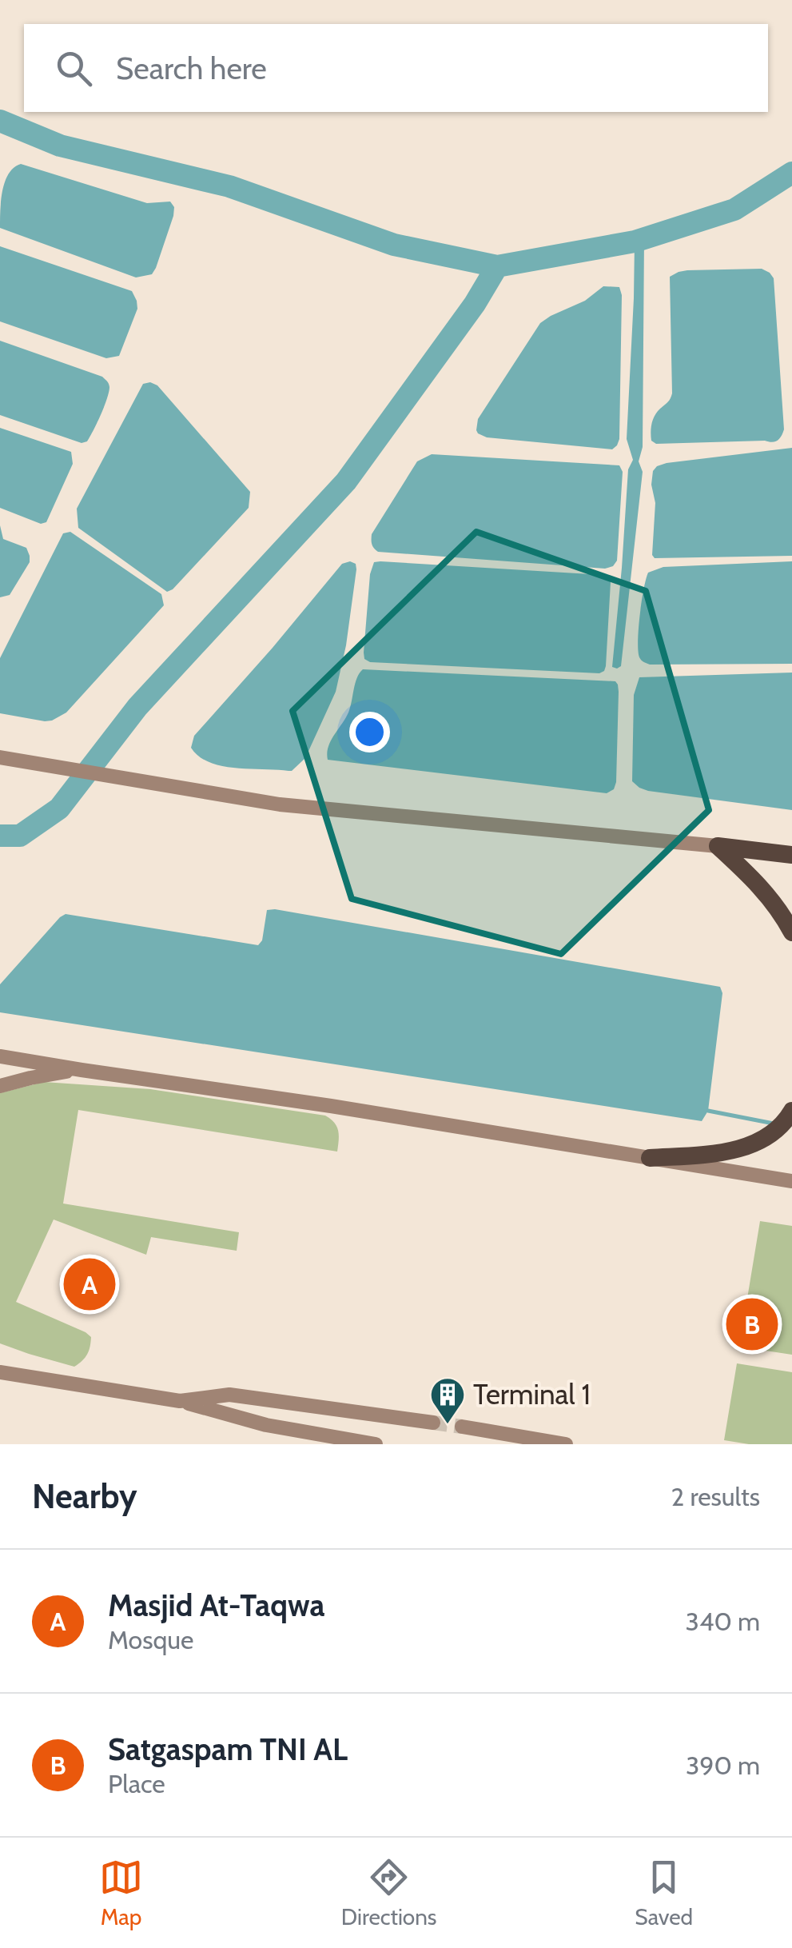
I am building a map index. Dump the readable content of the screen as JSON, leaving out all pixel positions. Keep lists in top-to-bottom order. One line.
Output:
{"places":{"building":["Terminal 1"]},"page":{"search":"Search here","pins":["A","B"],"heading":["Nearby","2 results"],"list":[{"mark":"A","name":"Masjid At-Taqwa","note":"Mosque","value":"340 m"},{"mark":"B","name":"Satgaspam TNI AL","note":"Place","value":"390 m"}],"nav":["Map","Directions","Saved"]}}
